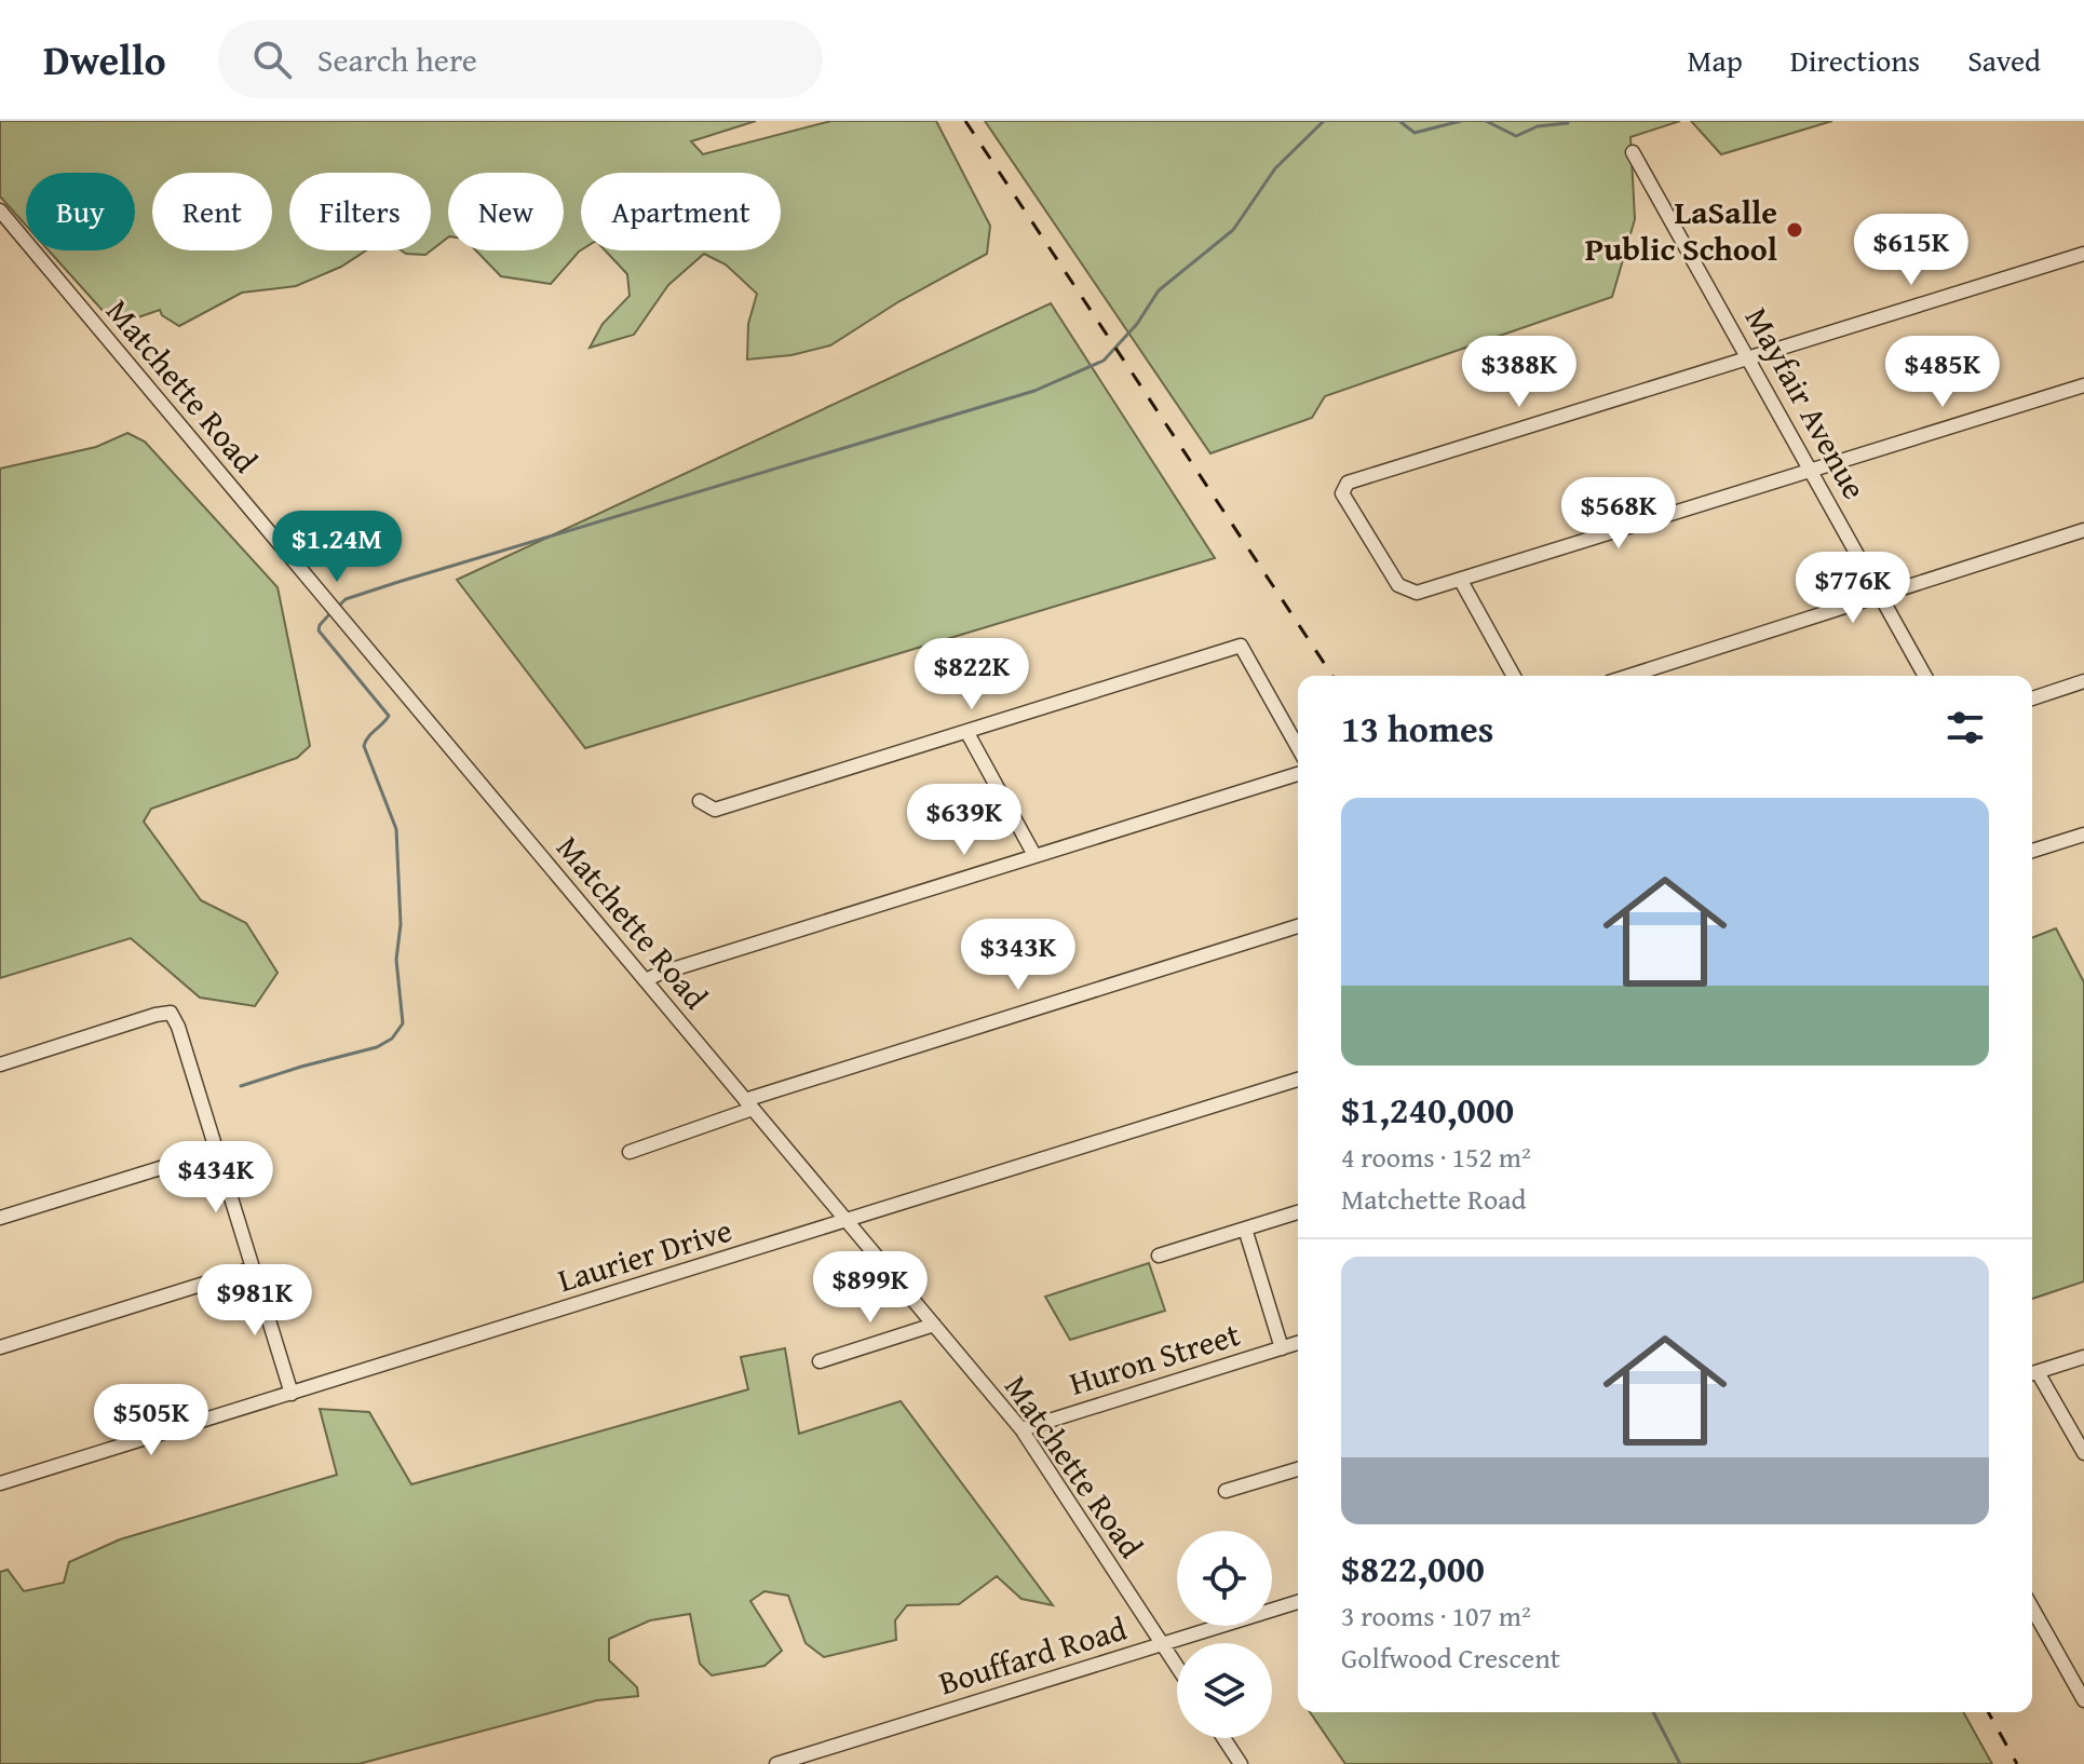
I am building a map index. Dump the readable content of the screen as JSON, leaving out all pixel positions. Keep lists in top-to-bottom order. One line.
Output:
{"streets":{"street":["Matchette Road","Mayfair Avenue","Laurier Drive","Huron Street","Bouffard Road"]},"crossings":[["Matchette Road","Laurier Drive"],["Matchette Road","Huron Street"],["Matchette Road","Bouffard Road"]],"places":["LaSalle Public School"],"page":{"header":"Dwello","search":"Search here","nav":["Map","Directions","Saved"],"chip":["Buy","Rent","Filters","New","Apartment"],"price":["$615K","$388K","$485K","$568K","$1.24M","$776K","$822K","$639K","$343K","$434K","$899K","$981K","$505K"],"heading":"13 homes","list":[{"name":"$1,240,000","note":"4 rooms · 152 m² · Matchette Road"},{"name":"$822,000","note":"3 rooms · 107 m² · Golfwood Crescent"}]}}
